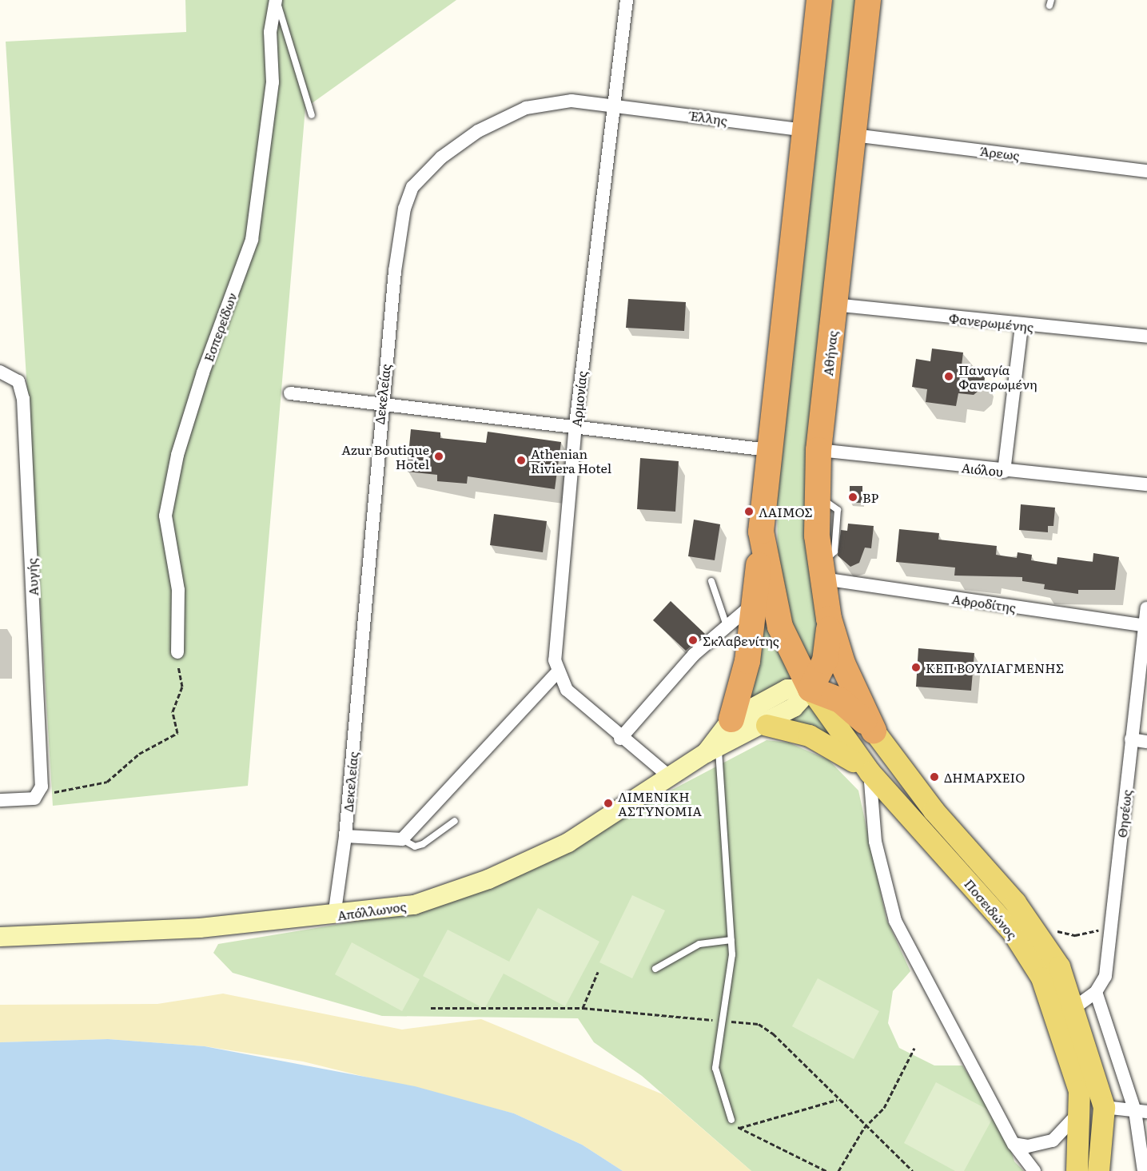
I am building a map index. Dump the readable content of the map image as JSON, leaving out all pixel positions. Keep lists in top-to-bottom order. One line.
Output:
{"streets":{"highway":["Αθήνας","Ποσειδώνος"],"street":["Έλλης","Άρεως","Φανερωμένης","Εσπερείδων","Δεκελείας","Αρμονίας","Αιόλου","Αυγής","Αφροδίτης","Θησέως","Απόλλωνος"]},"crossings":[["Έλλης","Δεκελείας"],["Έλλης","Αρμονίας"],["Άρεως","Αθήνας"],["Φανερωμένης","Αθήνας"],["Αθήνας","Αιόλου"],["Αθήνας","Αφροδίτης"],["Αθήνας","Ποσειδώνος"],["Δεκελείας","Αρμονίας"],["Δεκελείας","Απόλλωνος"],["Αφροδίτης","Θησέως"],["Θησέως","Ποσειδώνος"]],"places":["Παναγία Φανερωμένη","Azur Boutique Hotel","Athenian Riviera Hotel","BP","ΛΑΙΜΟΣ","Σκλαβενίτης","ΚΕΠ ΒΟΥΛΙΑΓΜΕΝΗΣ","ΔΗΜΑΡΧΕΙΟ","ΛΙΜΕΝΙΚΗ ΑΣΤΥΝΟΜΙΑ"]}
